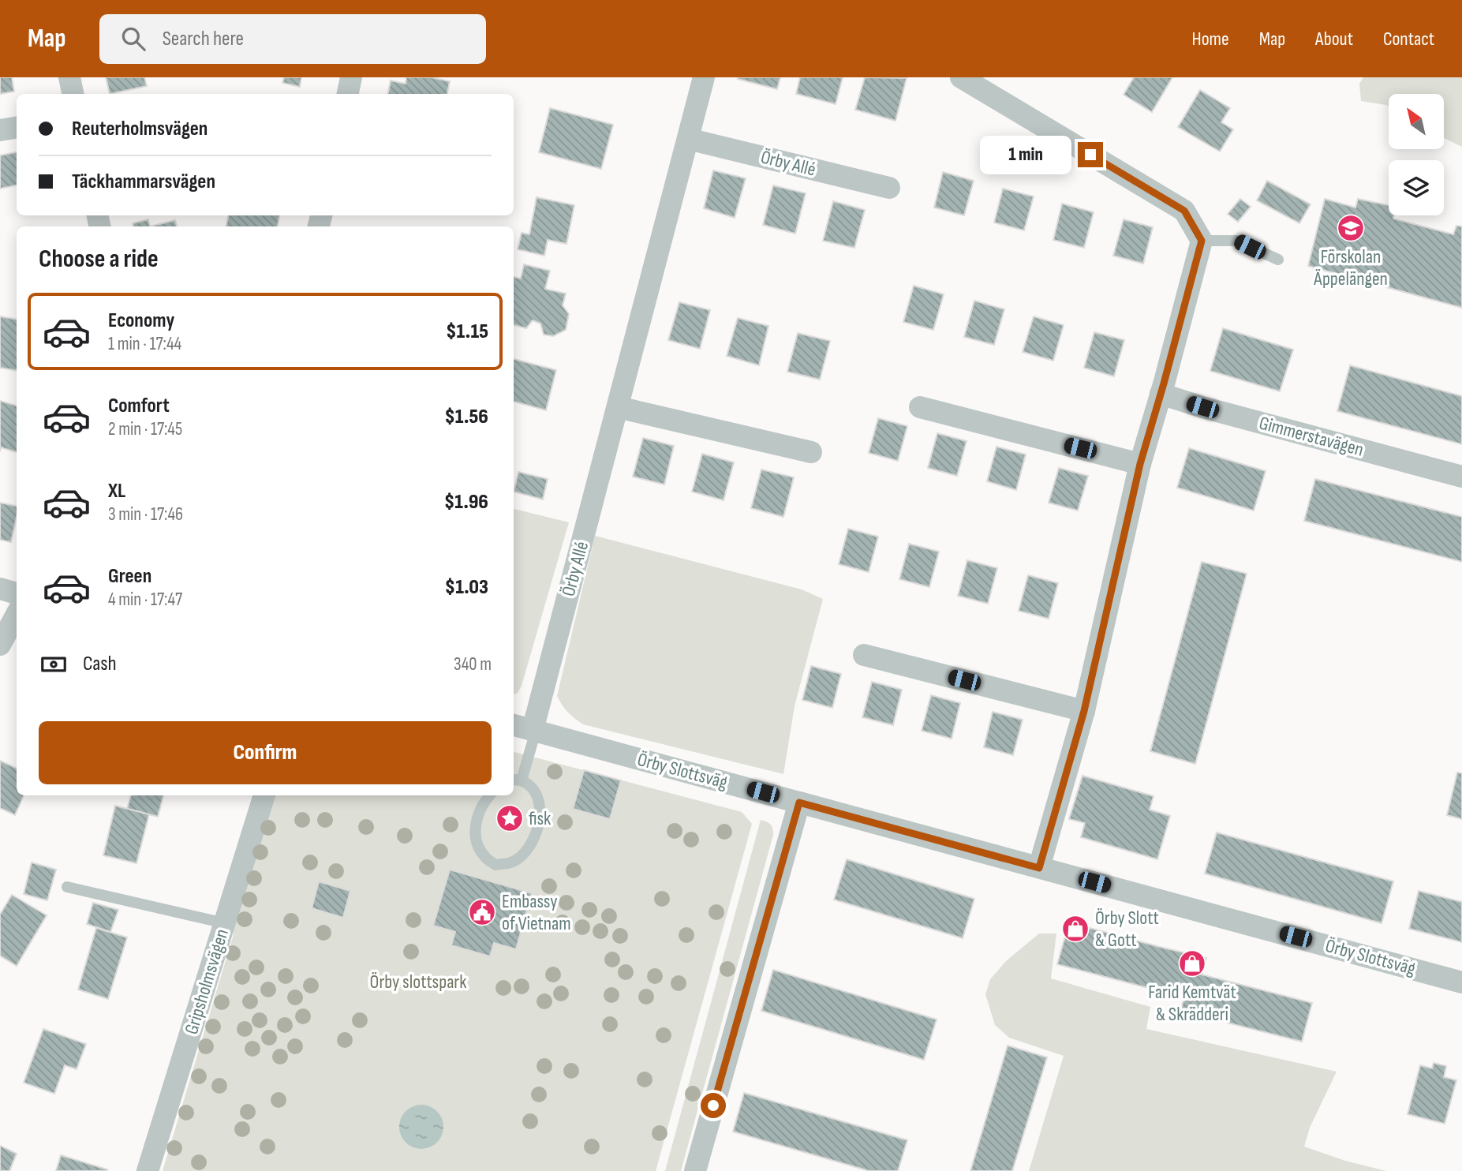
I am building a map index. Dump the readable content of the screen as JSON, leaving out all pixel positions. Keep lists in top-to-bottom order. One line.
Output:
{"streets":{"street":["Örby Allé","Gimmerstavägen","Örby Slottsväg","Gripsholmsvägen"]},"crossings":[["Örby Allé","Örby Slottsväg"]],"parks":["Örby slottspark"],"places":{"school or university":["Förskolan Äppelängen"],"place":["fisk"],"public building":["Embassy of Vietnam"],"shop":["Örby Slott & Gott","Farid Kemtvät & Skrädderi"]},"north":"top left","page":{"header":"Map","search":"Search here","nav":["Home","Map","About","Contact"],"banner":["Reuterholmsvägen","Täckhammarsvägen"],"bubble":"1 min","heading":"Choose a ride","list":[{"name":"Economy","note":"1 min · 17:44","value":"$1.15"},{"name":"Comfort","note":"2 min · 17:45","value":"$1.56"},{"name":"XL","note":"3 min · 17:46","value":"$1.96"},{"name":"Green","note":"4 min · 17:47","value":"$1.03"}],"pay":["Cash","340 m"],"buttons":"Confirm"}}
